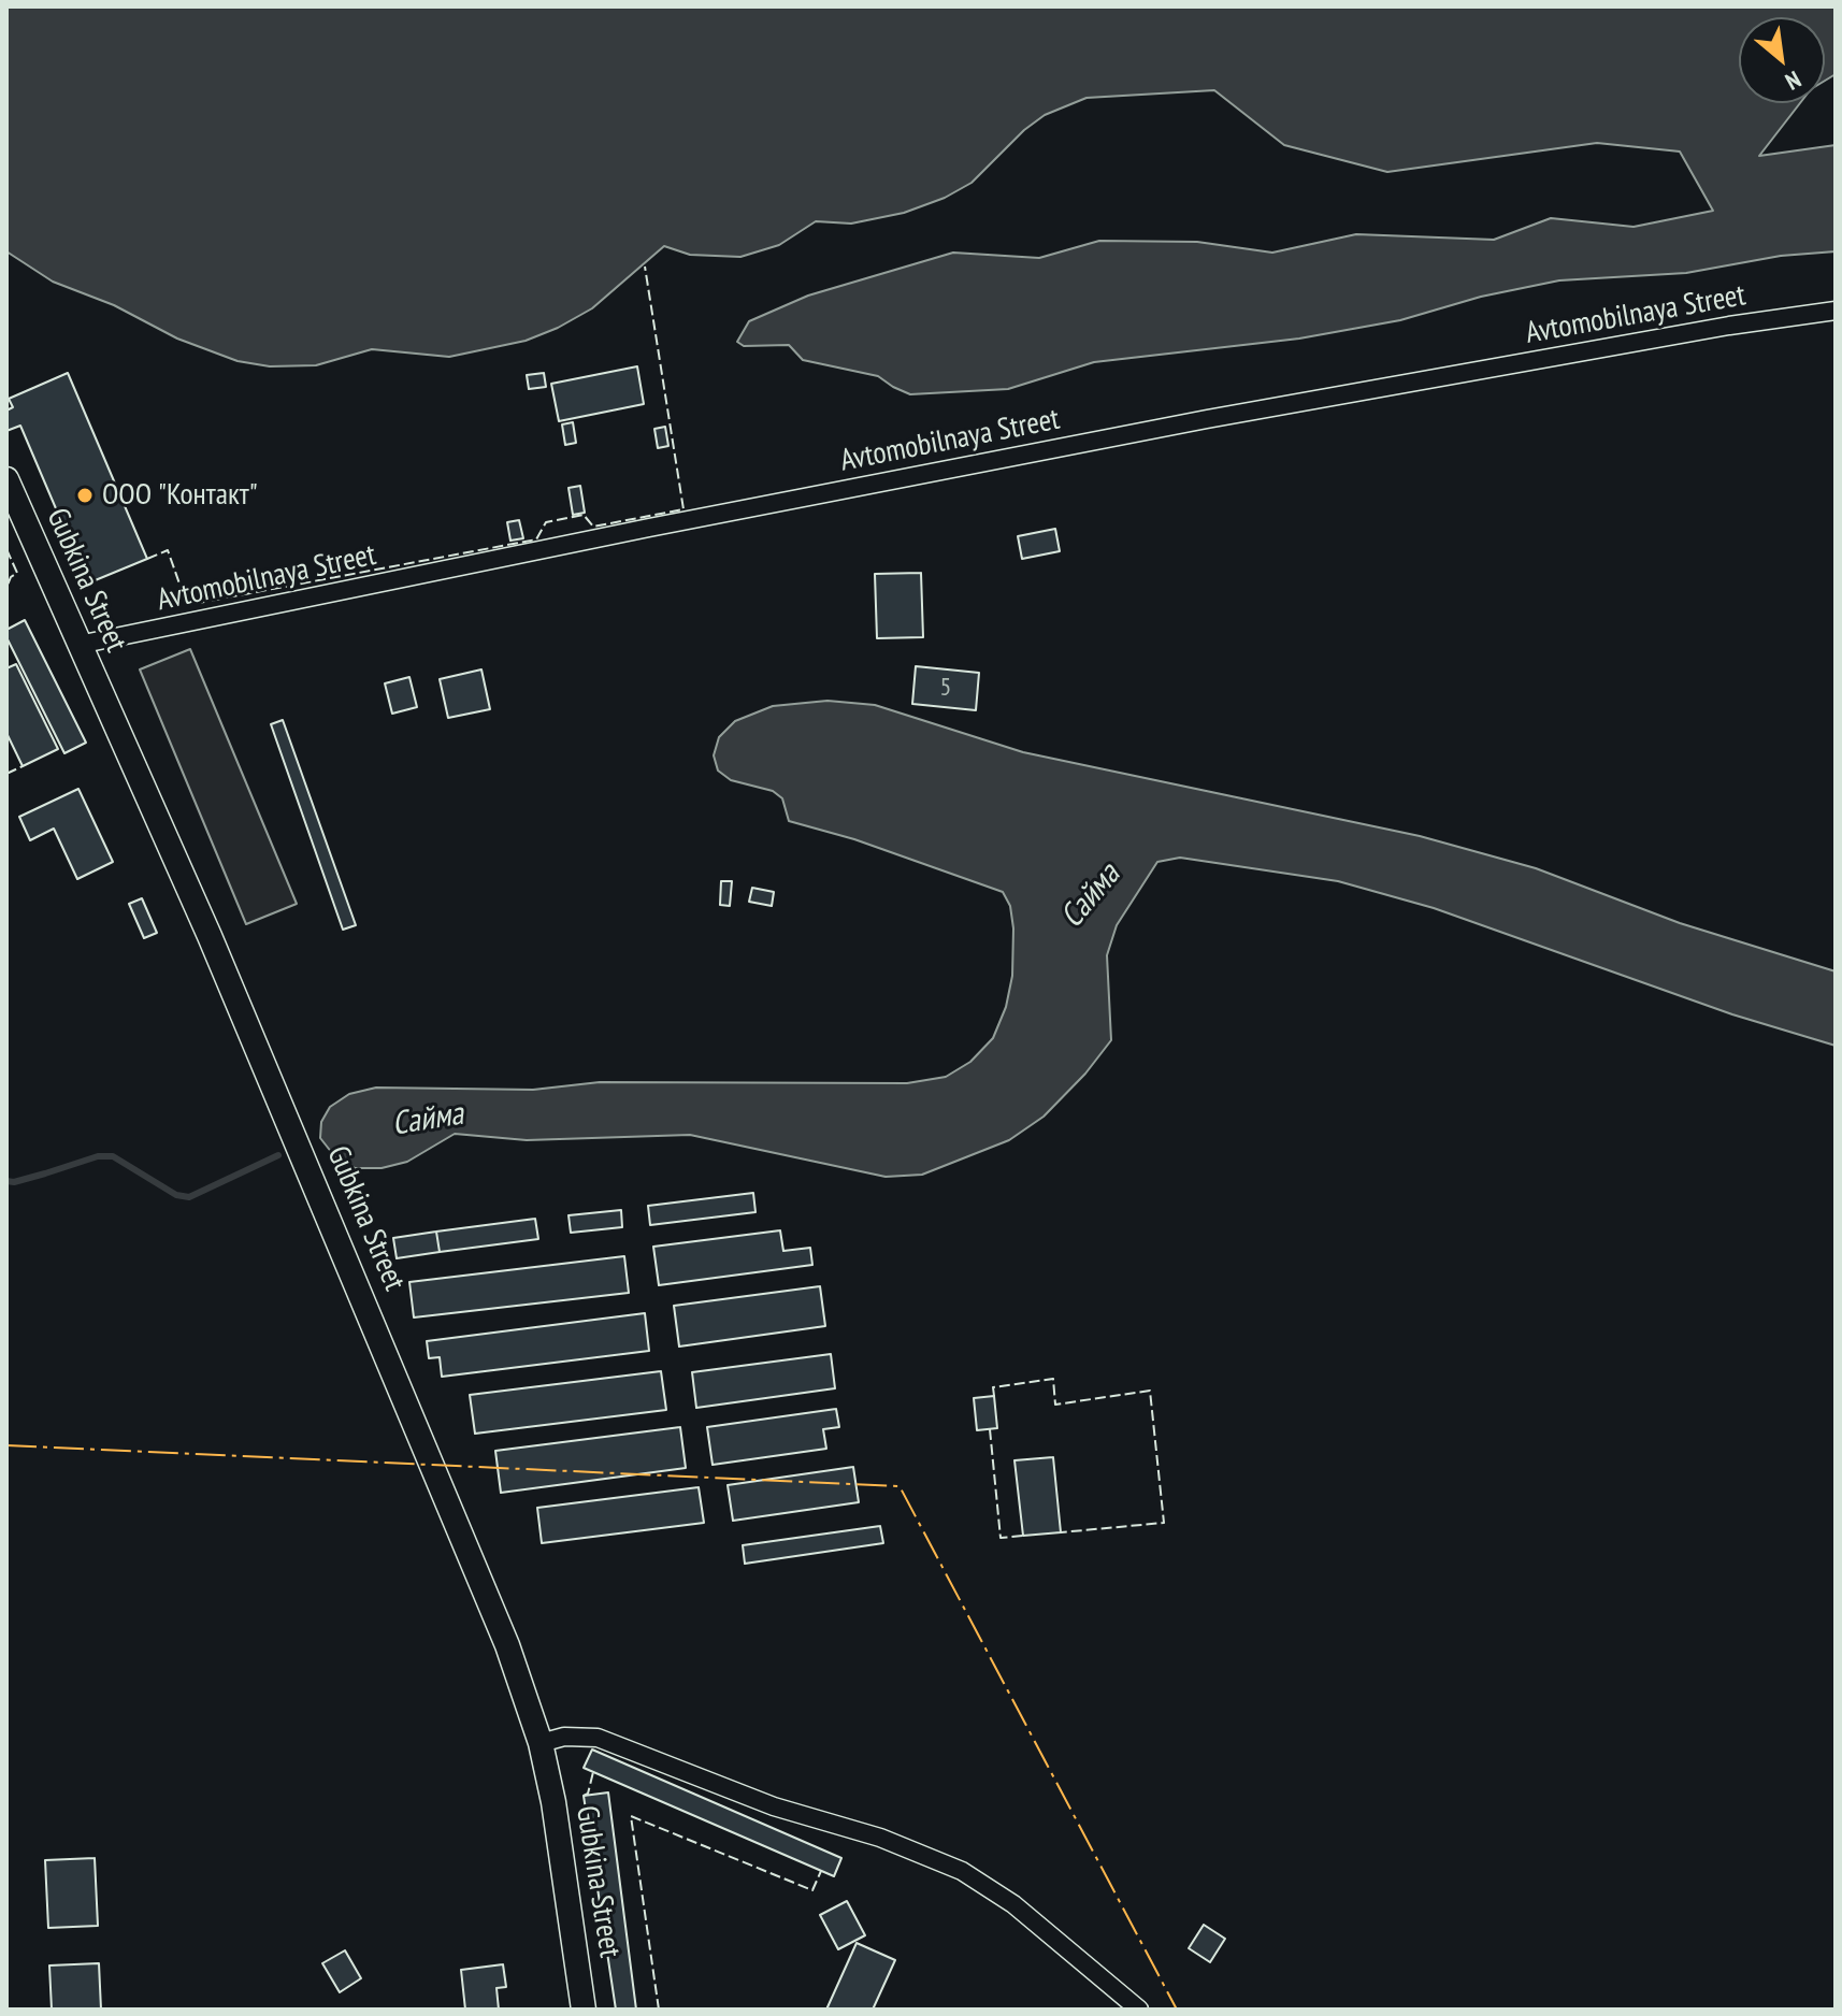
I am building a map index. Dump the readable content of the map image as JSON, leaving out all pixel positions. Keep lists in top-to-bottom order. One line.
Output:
{"streets":{"street":["Avtomobilnaya Street","Gubkina Street"]},"crossings":[["Avtomobilnaya Street","Gubkina Street"]],"water":["Сайма"],"places":["ООО \"Контакт\""],"house_numbers":["5"],"north":"bottom right"}
